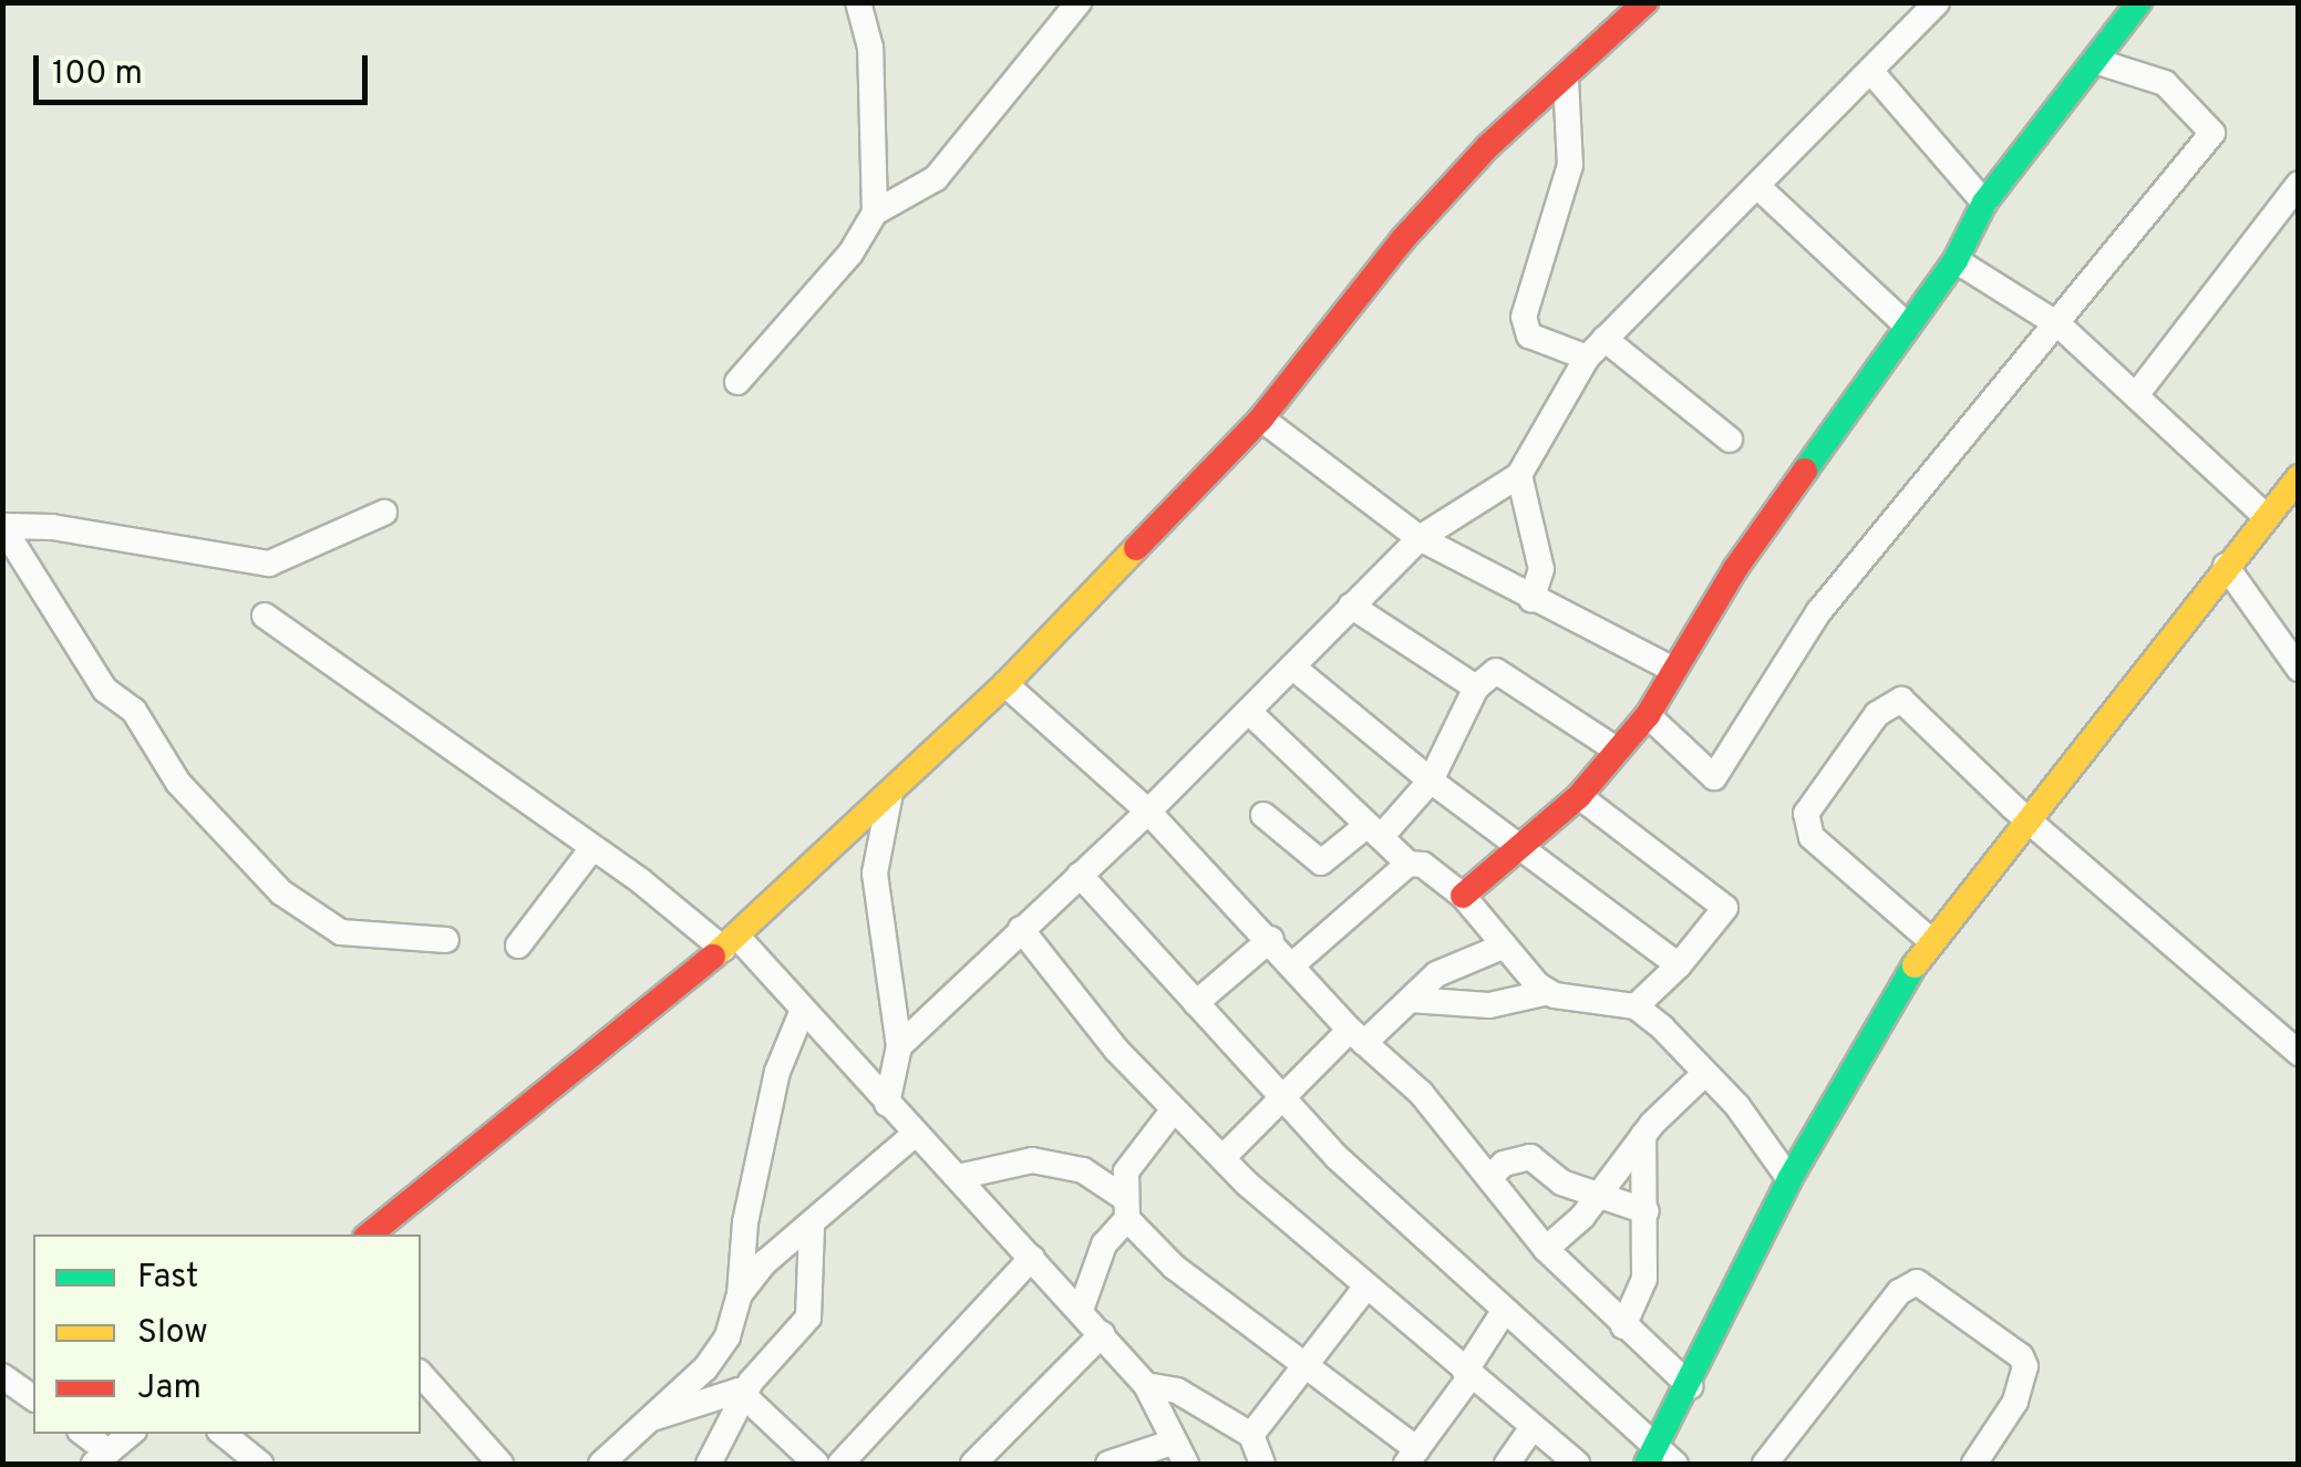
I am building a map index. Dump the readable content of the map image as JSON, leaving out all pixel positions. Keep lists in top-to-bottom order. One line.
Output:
{"legend":["Fast","Slow","Jam"],"scale_bar":"100 m"}
